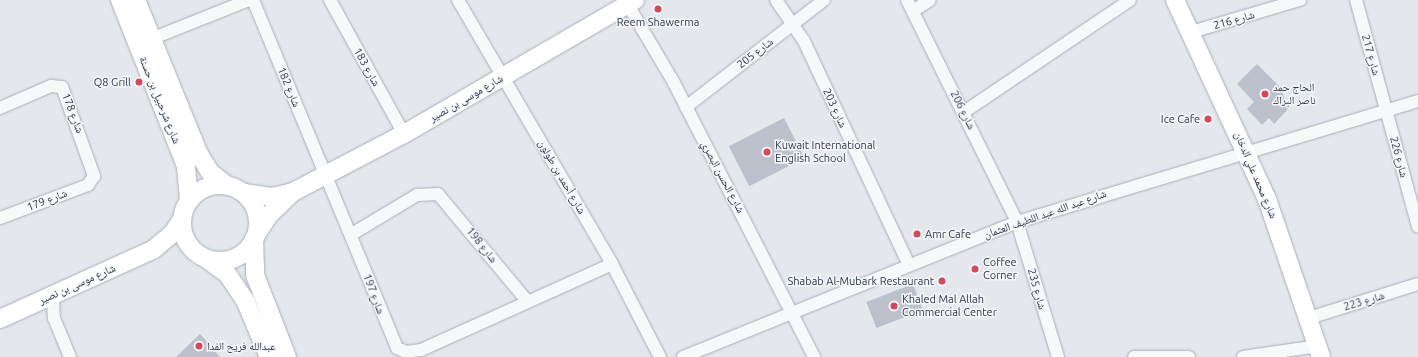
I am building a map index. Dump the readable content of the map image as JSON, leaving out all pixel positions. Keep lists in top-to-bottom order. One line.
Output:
{"streets":{"street":["شارع 216","شارع 205","شارع 217","شارع 183","شارع 182","شارع موسى بن نصير","شارع شرحبيل بن حسنة","شارع 203","شارع 206","شارع 178","شارع 226","شارع محمد علي الدخان","شارع أحمد بن طولون","شارع الحسن البصري","شارع 179","شارع عبد الله عبد اللطيف العثمان","شارع 198","شارع 235","شارع 197","شارع 223"]},"crossings":[["شارع 216","شارع محمد علي الدخان"],["شارع 205","شارع 203"],["شارع 205","شارع الحسن البصري"],["شارع 217","شارع 226"],["شارع 217","شارع عبد الله عبد اللطيف العثمان"],["شارع 183","شارع موسى بن نصير"],["شارع 182","شارع موسى بن نصير"],["شارع 182","شارع 197"],["شارع موسى بن نصير","شارع شرحبيل بن حسنة"],["شارع موسى بن نصير","شارع أحمد بن طولون"],["شارع موسى بن نصير","شارع الحسن البصري"],["شارع موسى بن نصير","شارع 197"],["شارع 203","شارع عبد الله عبد اللطيف العثمان"],["شارع 206","شارع عبد الله عبد اللطيف العثمان"],["شارع 206","شارع 235"],["شارع 178","شارع 179"],["شارع 226","شارع عبد الله عبد اللطيف العثمان"],["شارع محمد علي الدخان","شارع عبد الله عبد اللطيف العثمان"],["شارع محمد علي الدخان","شارع 223"],["شارع الحسن البصري","شارع عبد الله عبد اللطيف العثمان"],["شارع عبد الله عبد اللطيف العثمان","شارع 235"],["شارع 198","شارع 197"]],"places":["Reem Shawerma","Q8 Grill","الحاج حمد ناصر البراك","Ice Cafe","Kuwait International English School","Amr Cafe","Coffee Corner","Shabab Al-Mubark Restaurant","Khaled Mal Allah Commercial Center","عبدالله فريح الفدا"]}
